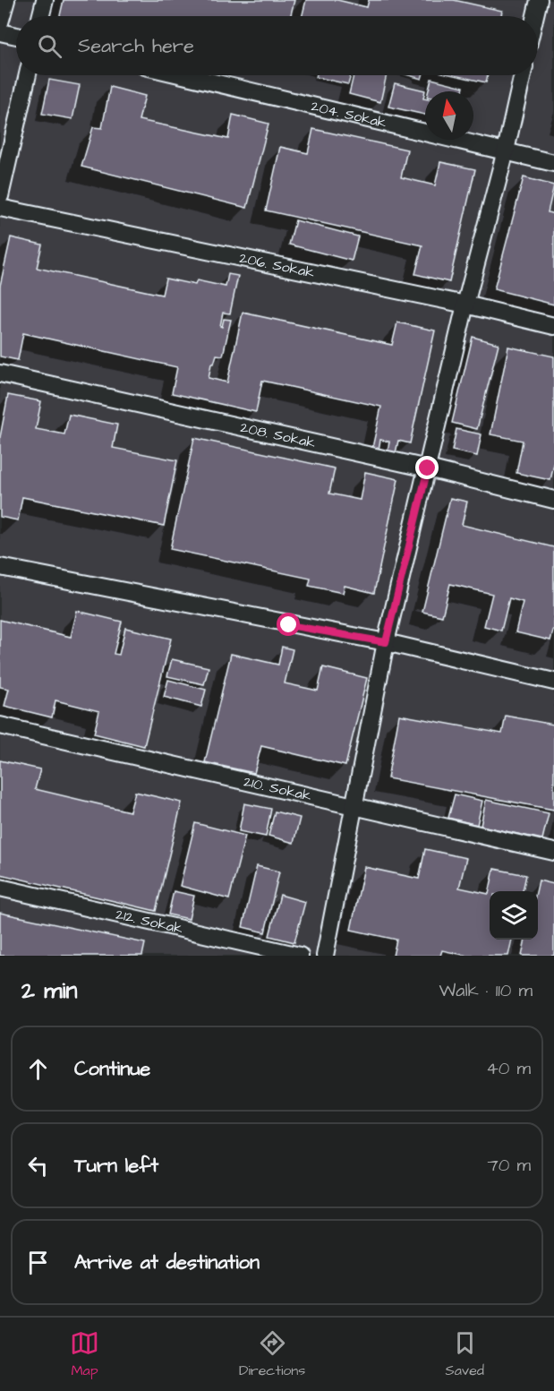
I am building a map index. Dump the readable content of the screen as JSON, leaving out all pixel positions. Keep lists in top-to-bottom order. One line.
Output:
{"streets":{"street":["204. Sokak","206. Sokak","208. Sokak","210. Sokak","212. Sokak"]},"north":"top","page":{"search":"Search here","heading":["2 min","Walk · 110 m"],"list":[["Continue","40 m"],["Turn left","70 m"],"Arrive at destination"],"nav":["Map","Directions","Saved"]}}
